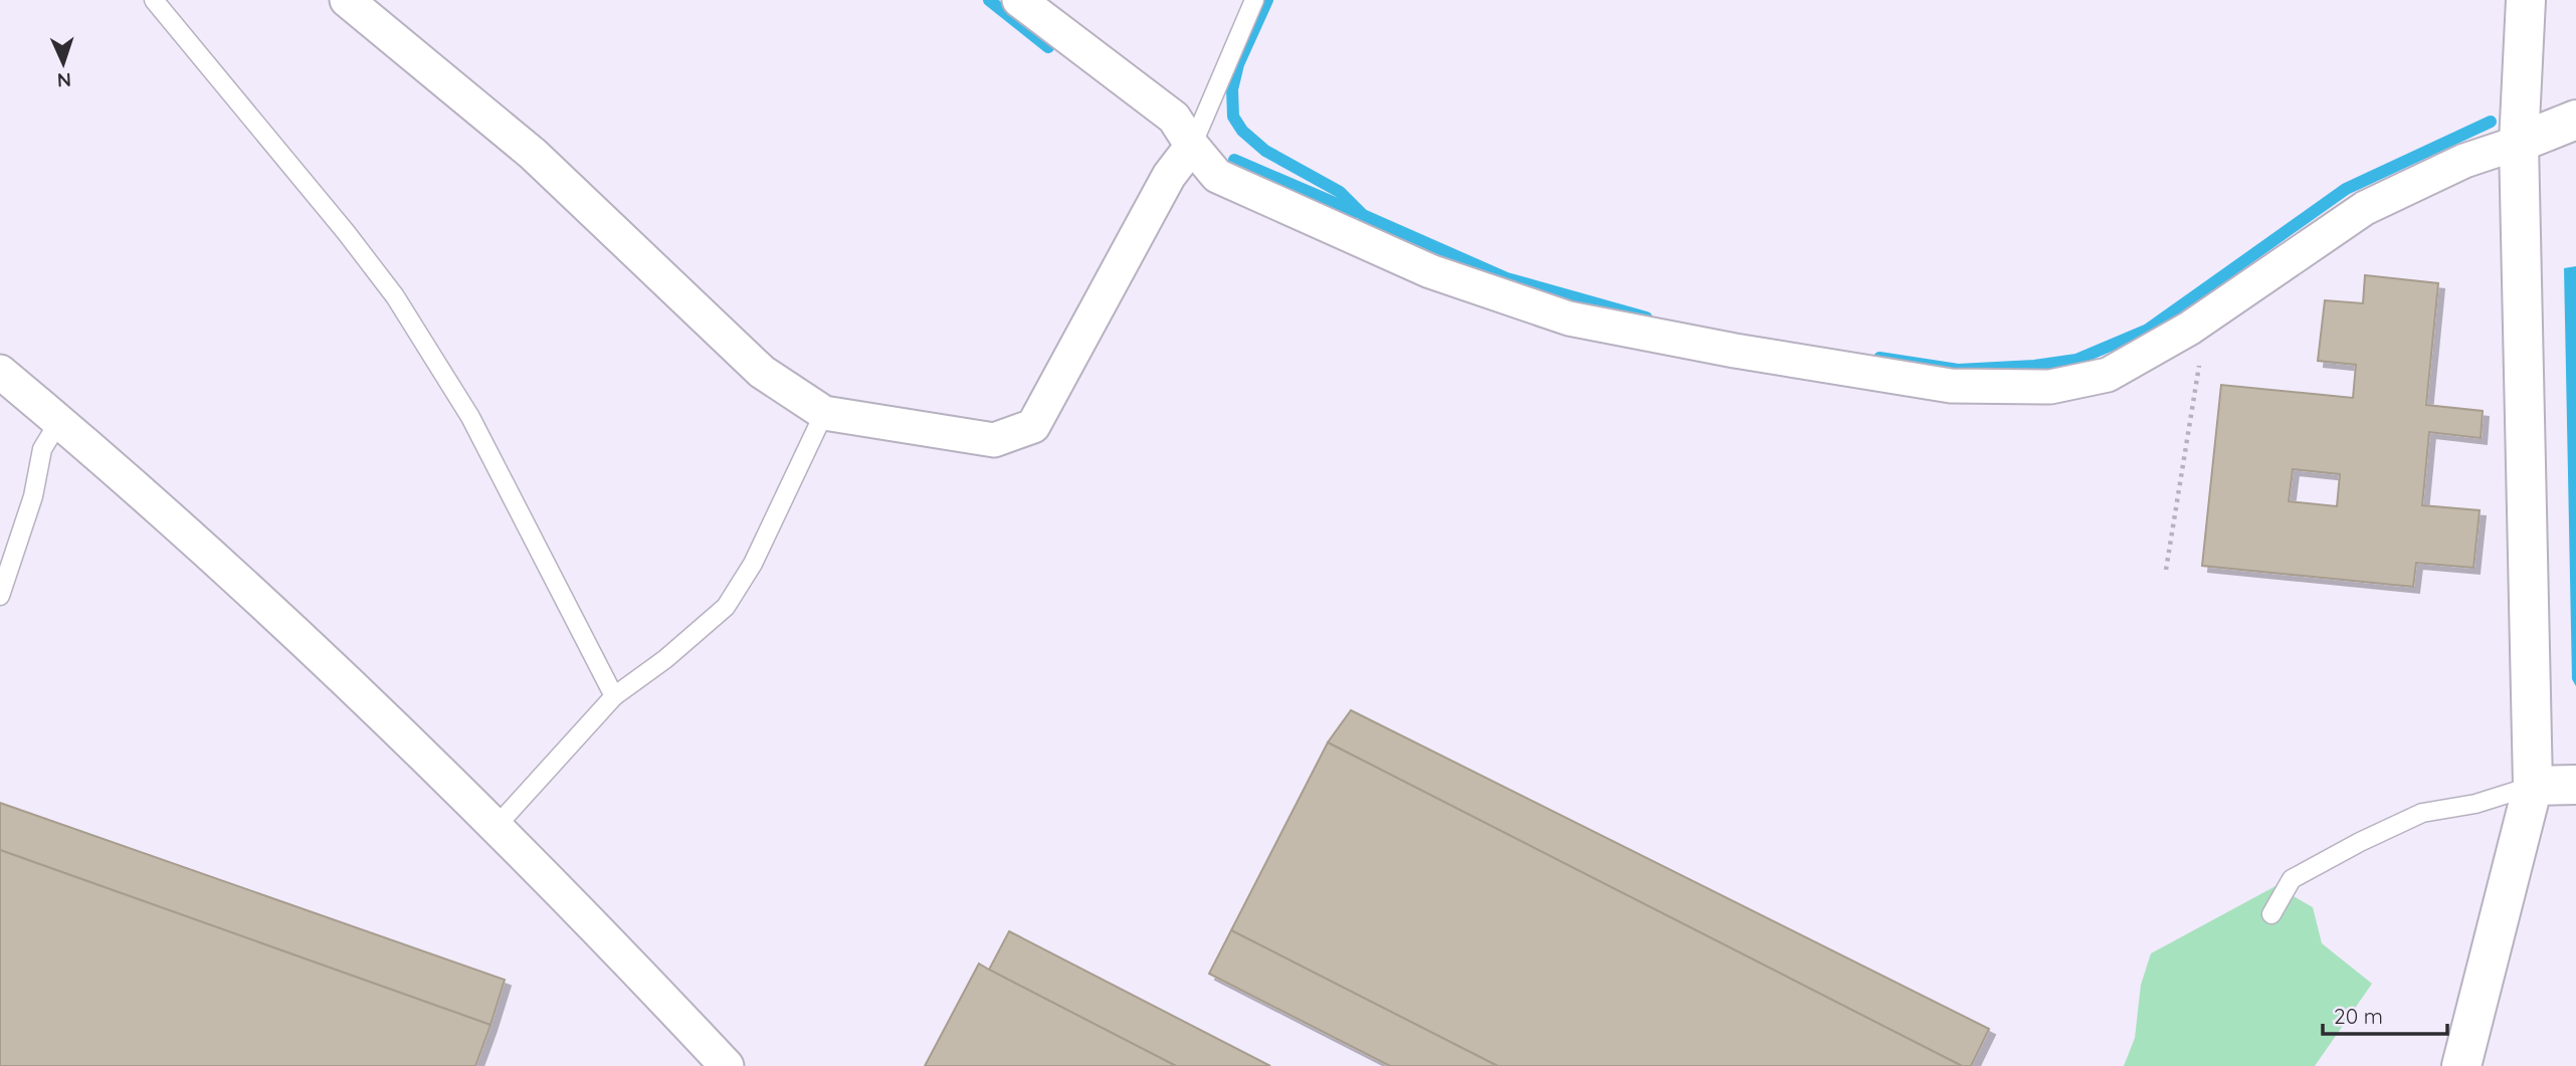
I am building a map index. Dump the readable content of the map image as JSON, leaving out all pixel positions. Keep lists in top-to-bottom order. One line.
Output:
{"scale_bar":"20 m","north":"bottom"}
